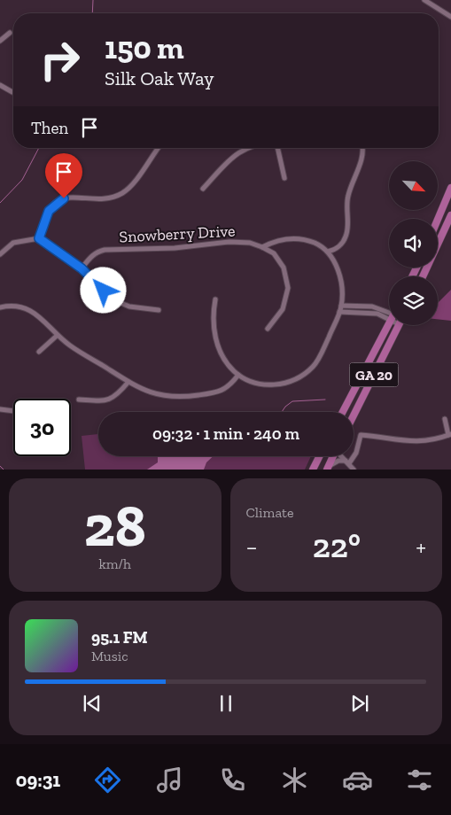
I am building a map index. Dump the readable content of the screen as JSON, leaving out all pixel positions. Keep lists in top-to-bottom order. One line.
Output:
{"streets":{"highway":["GA 20"],"street":["Snowberry Drive"]},"north":"bottom right","page":{"turn":["150 m","Silk Oak Way"],"then":"Then","limit":"30","trip":"09:32 · 1 min · 240 m","tile":[["28","km/h"],"Climate"],"heat":["−","22°","+"],"song":["95.1 FM","Music"],"tabs":"09:31"}}
